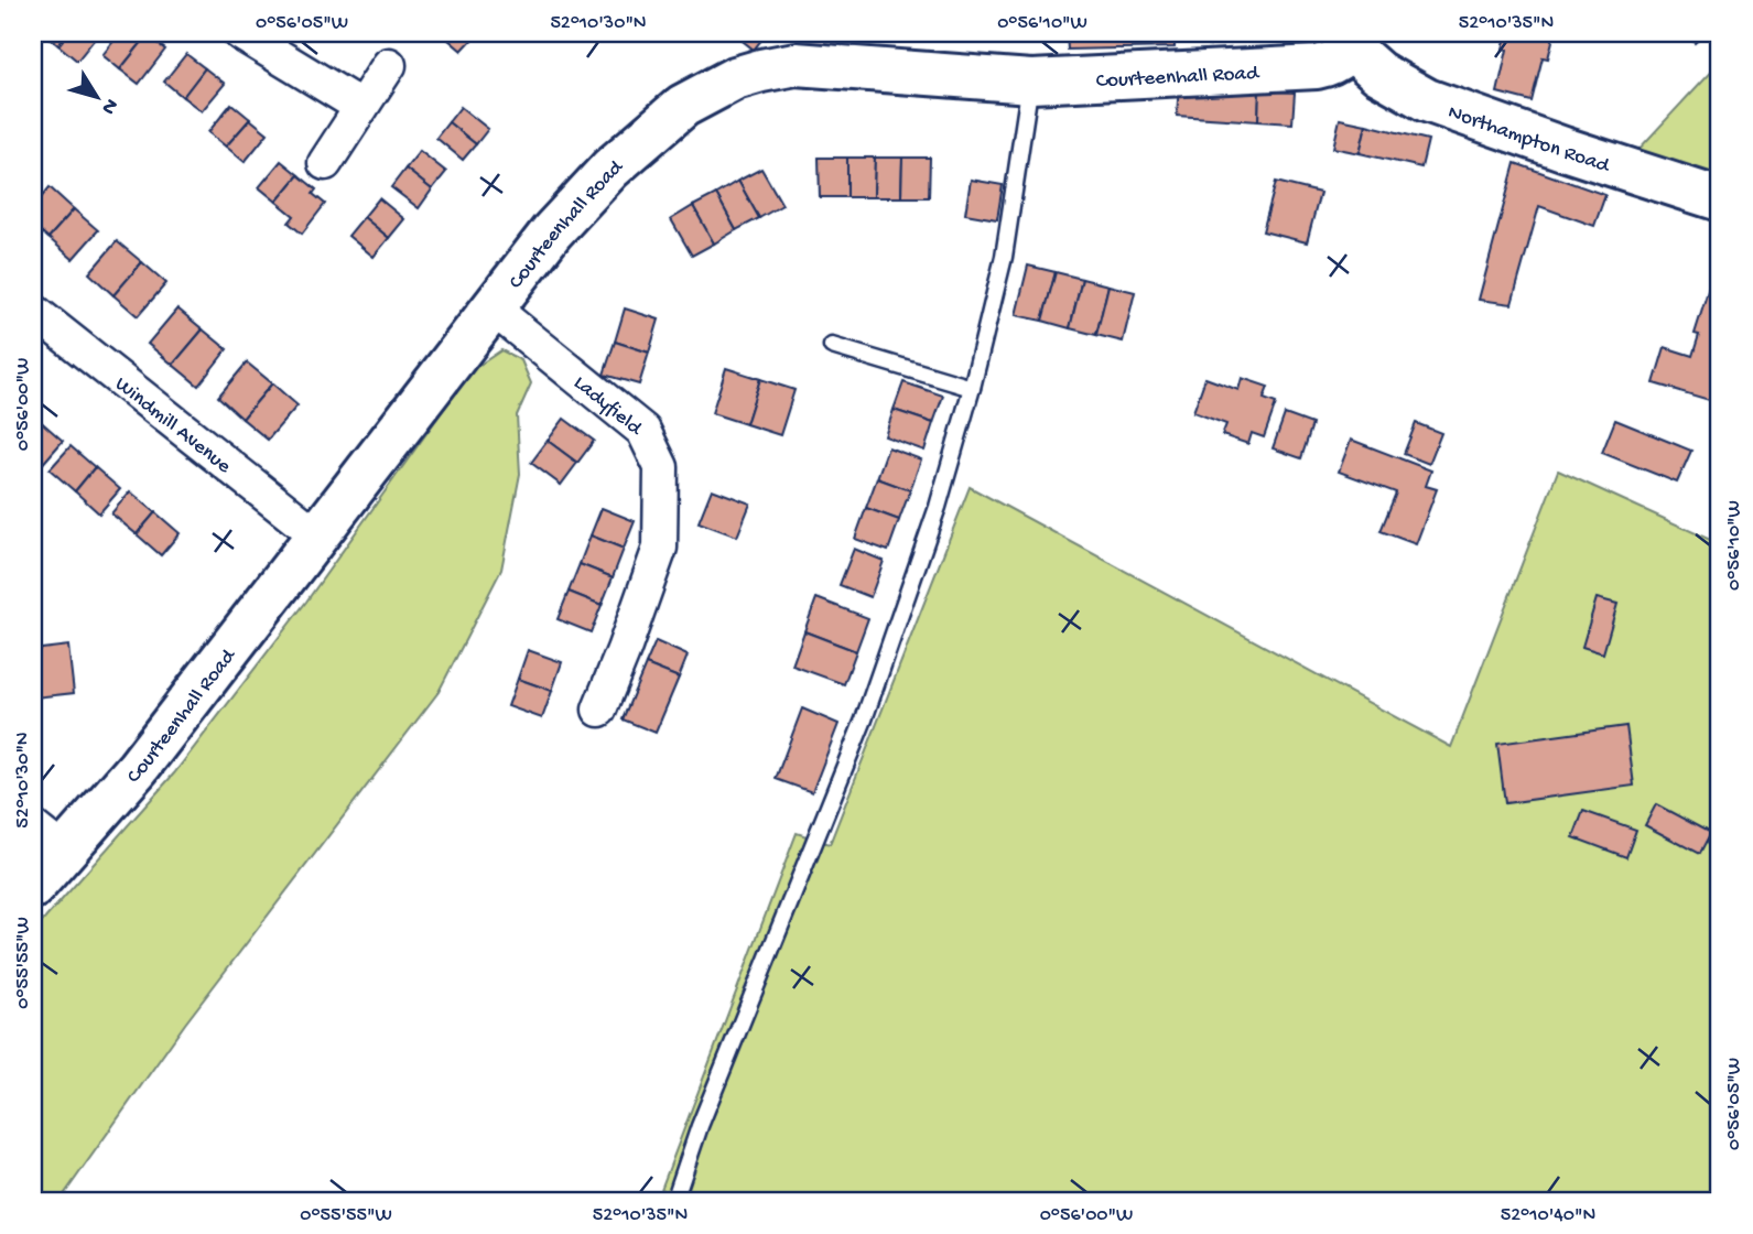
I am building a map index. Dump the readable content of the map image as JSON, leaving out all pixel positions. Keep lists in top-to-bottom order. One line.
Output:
{"streets":{"street":["Courteenhall Road","Northampton Road","Ladyfield","Windmill Avenue"]},"crossings":[["Courteenhall Road","Northampton Road"],["Courteenhall Road","Ladyfield"],["Courteenhall Road","Windmill Avenue"]],"north":"bottom right","coordinates":["0°56'05\"W","52°10'30\"N","0°56'10\"W","52°10'35\"N","0°56'00\"W","0°55'55\"W","52°10'40\"N"]}
